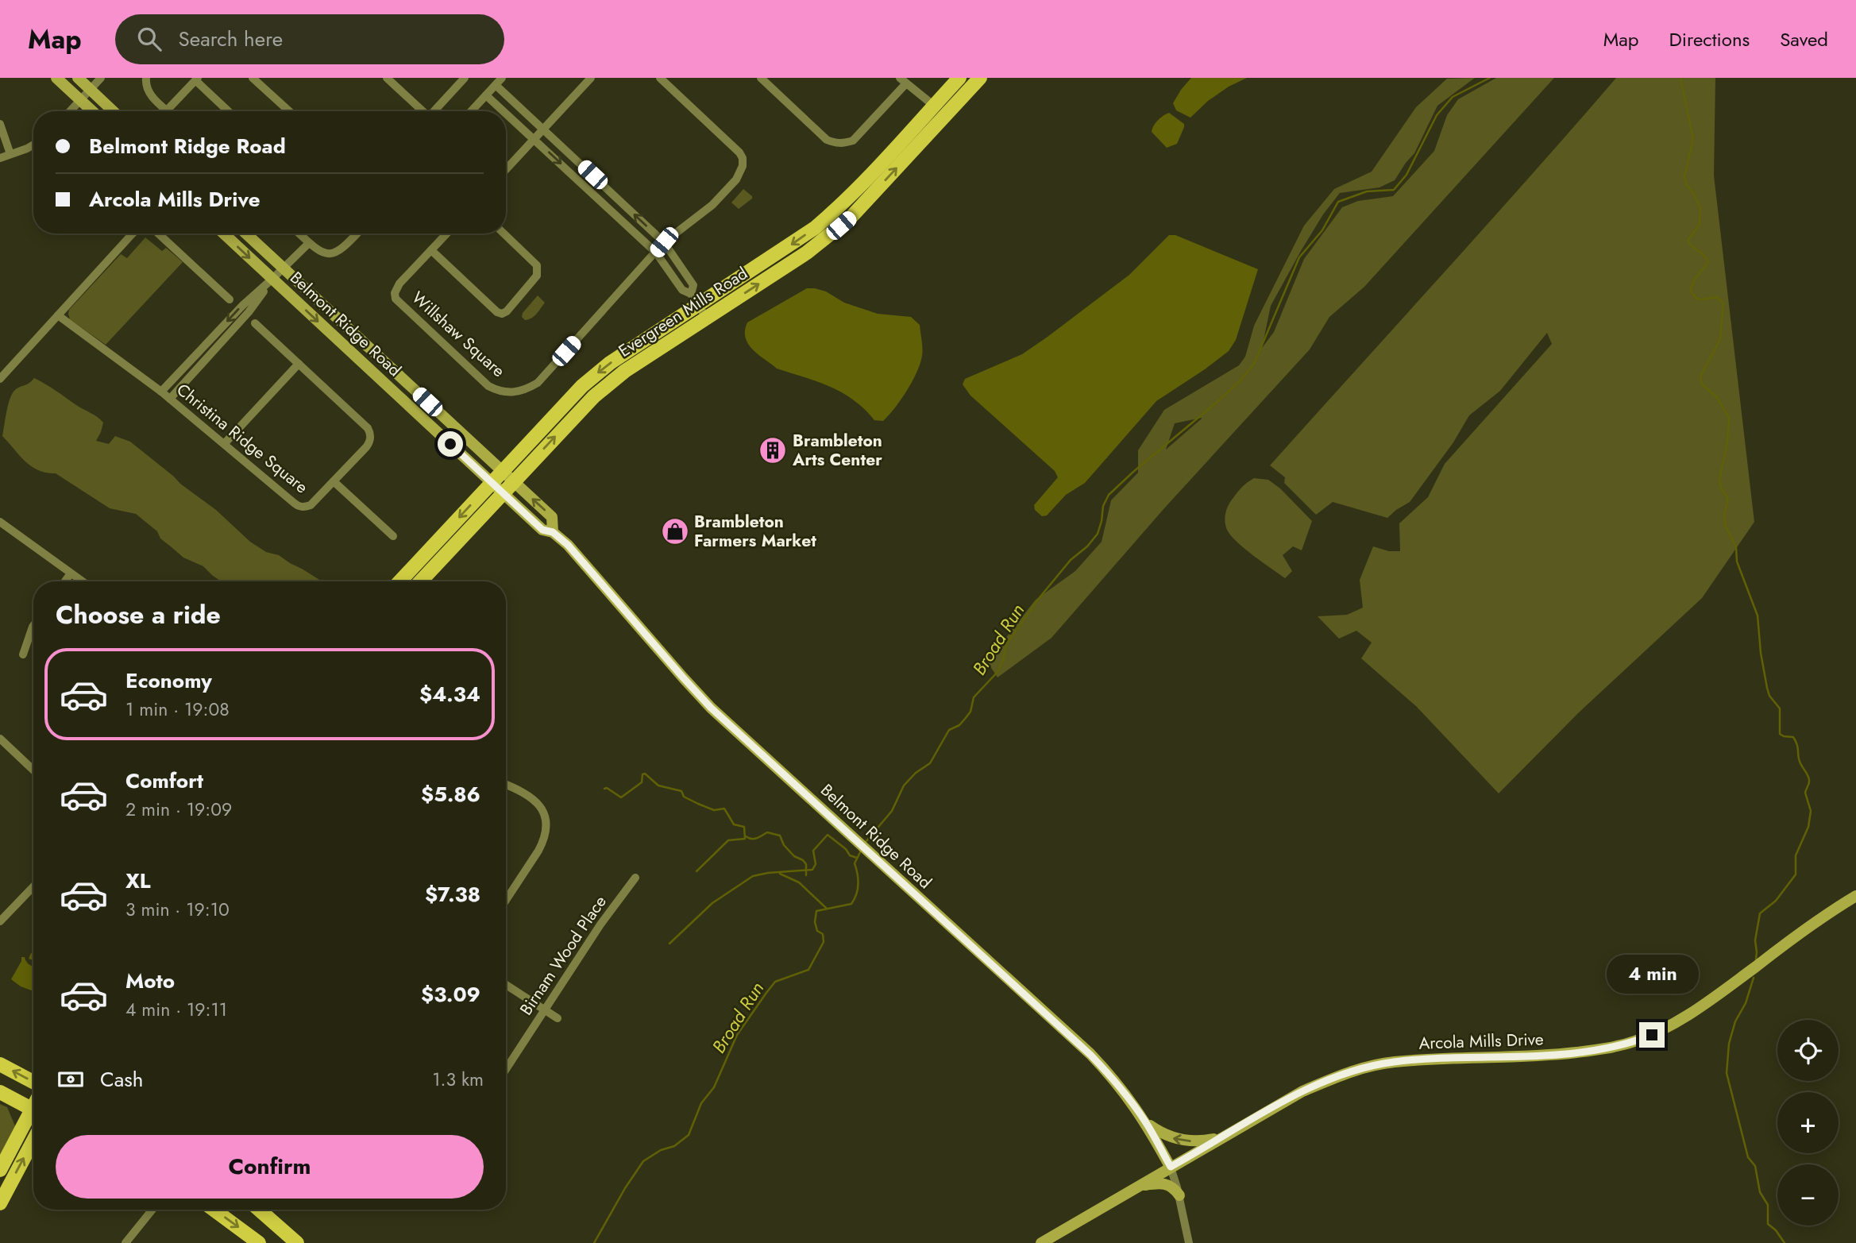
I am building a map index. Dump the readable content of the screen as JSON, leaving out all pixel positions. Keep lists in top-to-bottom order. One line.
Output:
{"streets":{"main road":["Evergreen Mills Road"],"street":["Belmont Ridge Road","Willshaw Square","Christina Ridge Square","Birnam Wood Place","Arcola Mills Drive"]},"crossings":[["Evergreen Mills Road","Belmont Ridge Road"],["Belmont Ridge Road","Arcola Mills Drive"]],"water":["Broad Run"],"places":{"building":["Brambleton Arts Center"],"shop":["Brambleton Farmers Market"]},"page":{"header":"Map","search":"Search here","nav":["Map","Directions","Saved"],"banner":["Belmont Ridge Road","Arcola Mills Drive"],"heading":"Choose a ride","list":[{"name":"Economy","note":"1 min · 19:08","value":"$4.34"},{"name":"Comfort","note":"2 min · 19:09","value":"$5.86"},{"name":"XL","note":"3 min · 19:10","value":"$7.38"},{"name":"Moto","note":"4 min · 19:11","value":"$3.09"}],"bubble":"4 min","map_buttons":["+","−"],"pay":["Cash","1.3 km"],"buttons":"Confirm"}}
